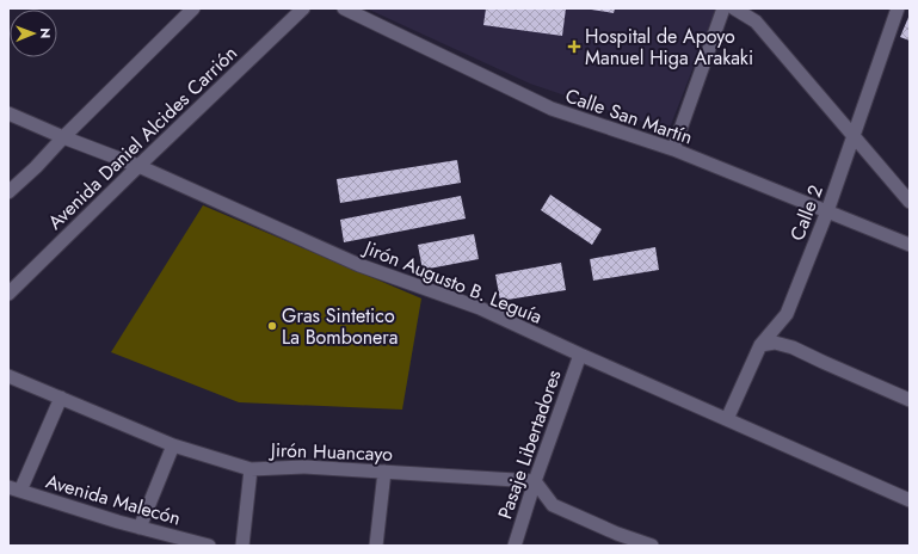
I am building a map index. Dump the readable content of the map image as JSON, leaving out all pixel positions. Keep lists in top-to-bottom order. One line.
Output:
{"streets":{"street":["Calle San Martín","Avenida Daniel Alcides Carrión","Calle 2","Jirón Augusto B. Leguía","Pasaje Libertadores","Jirón Huancayo","Avenida Malecón"]},"crossings":[["Calle San Martín","Calle 2"],["Avenida Daniel Alcides Carrión","Jirón Augusto B. Leguía"],["Calle 2","Jirón Augusto B. Leguía"],["Jirón Augusto B. Leguía","Pasaje Libertadores"],["Pasaje Libertadores","Jirón Huancayo"]],"places":{"health":["Hospital de Apoyo Manuel Higa Arakaki"],"other":["Gras Sintetico La Bombonera"]},"north":"right"}
